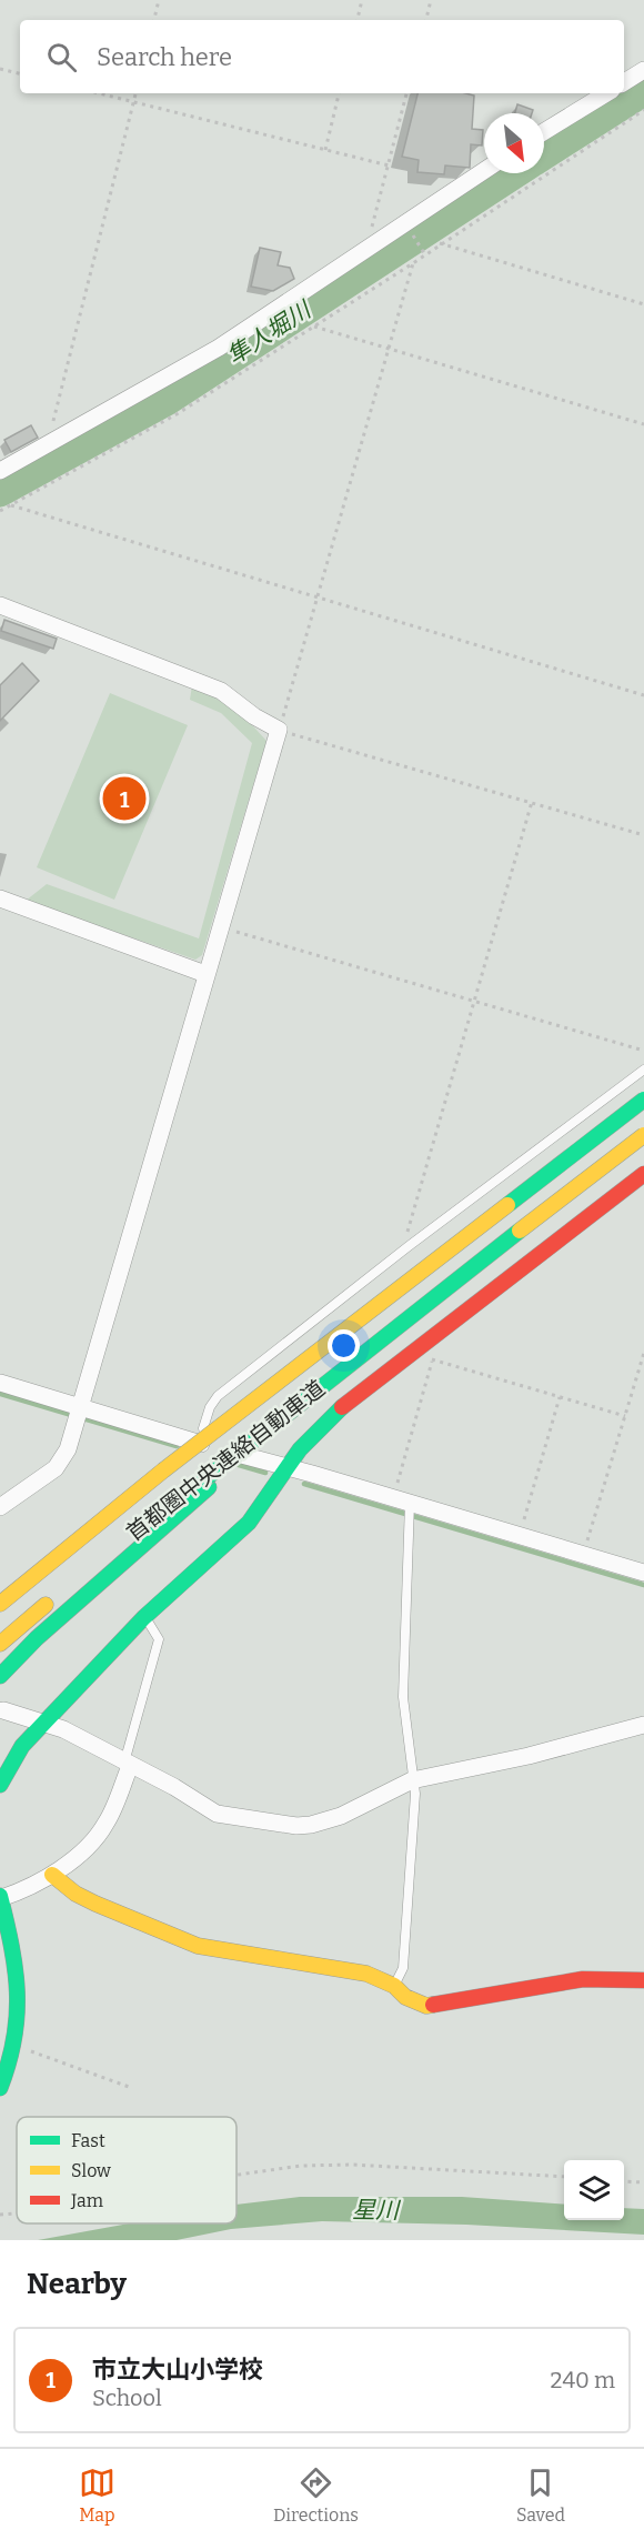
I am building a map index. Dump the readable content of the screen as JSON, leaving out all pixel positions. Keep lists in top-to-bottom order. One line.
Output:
{"streets":{"main road":["首都圏中央連絡自動車道"]},"water":["隼人堀川","星川"],"legend":["Fast","Slow","Jam"],"north":"bottom right","page":{"search":"Search here","pins":"1","heading":"Nearby","list":[{"mark":"1","name":"市立大山小学校","note":"School","value":"240 m"}],"nav":["Map","Directions","Saved"]}}
